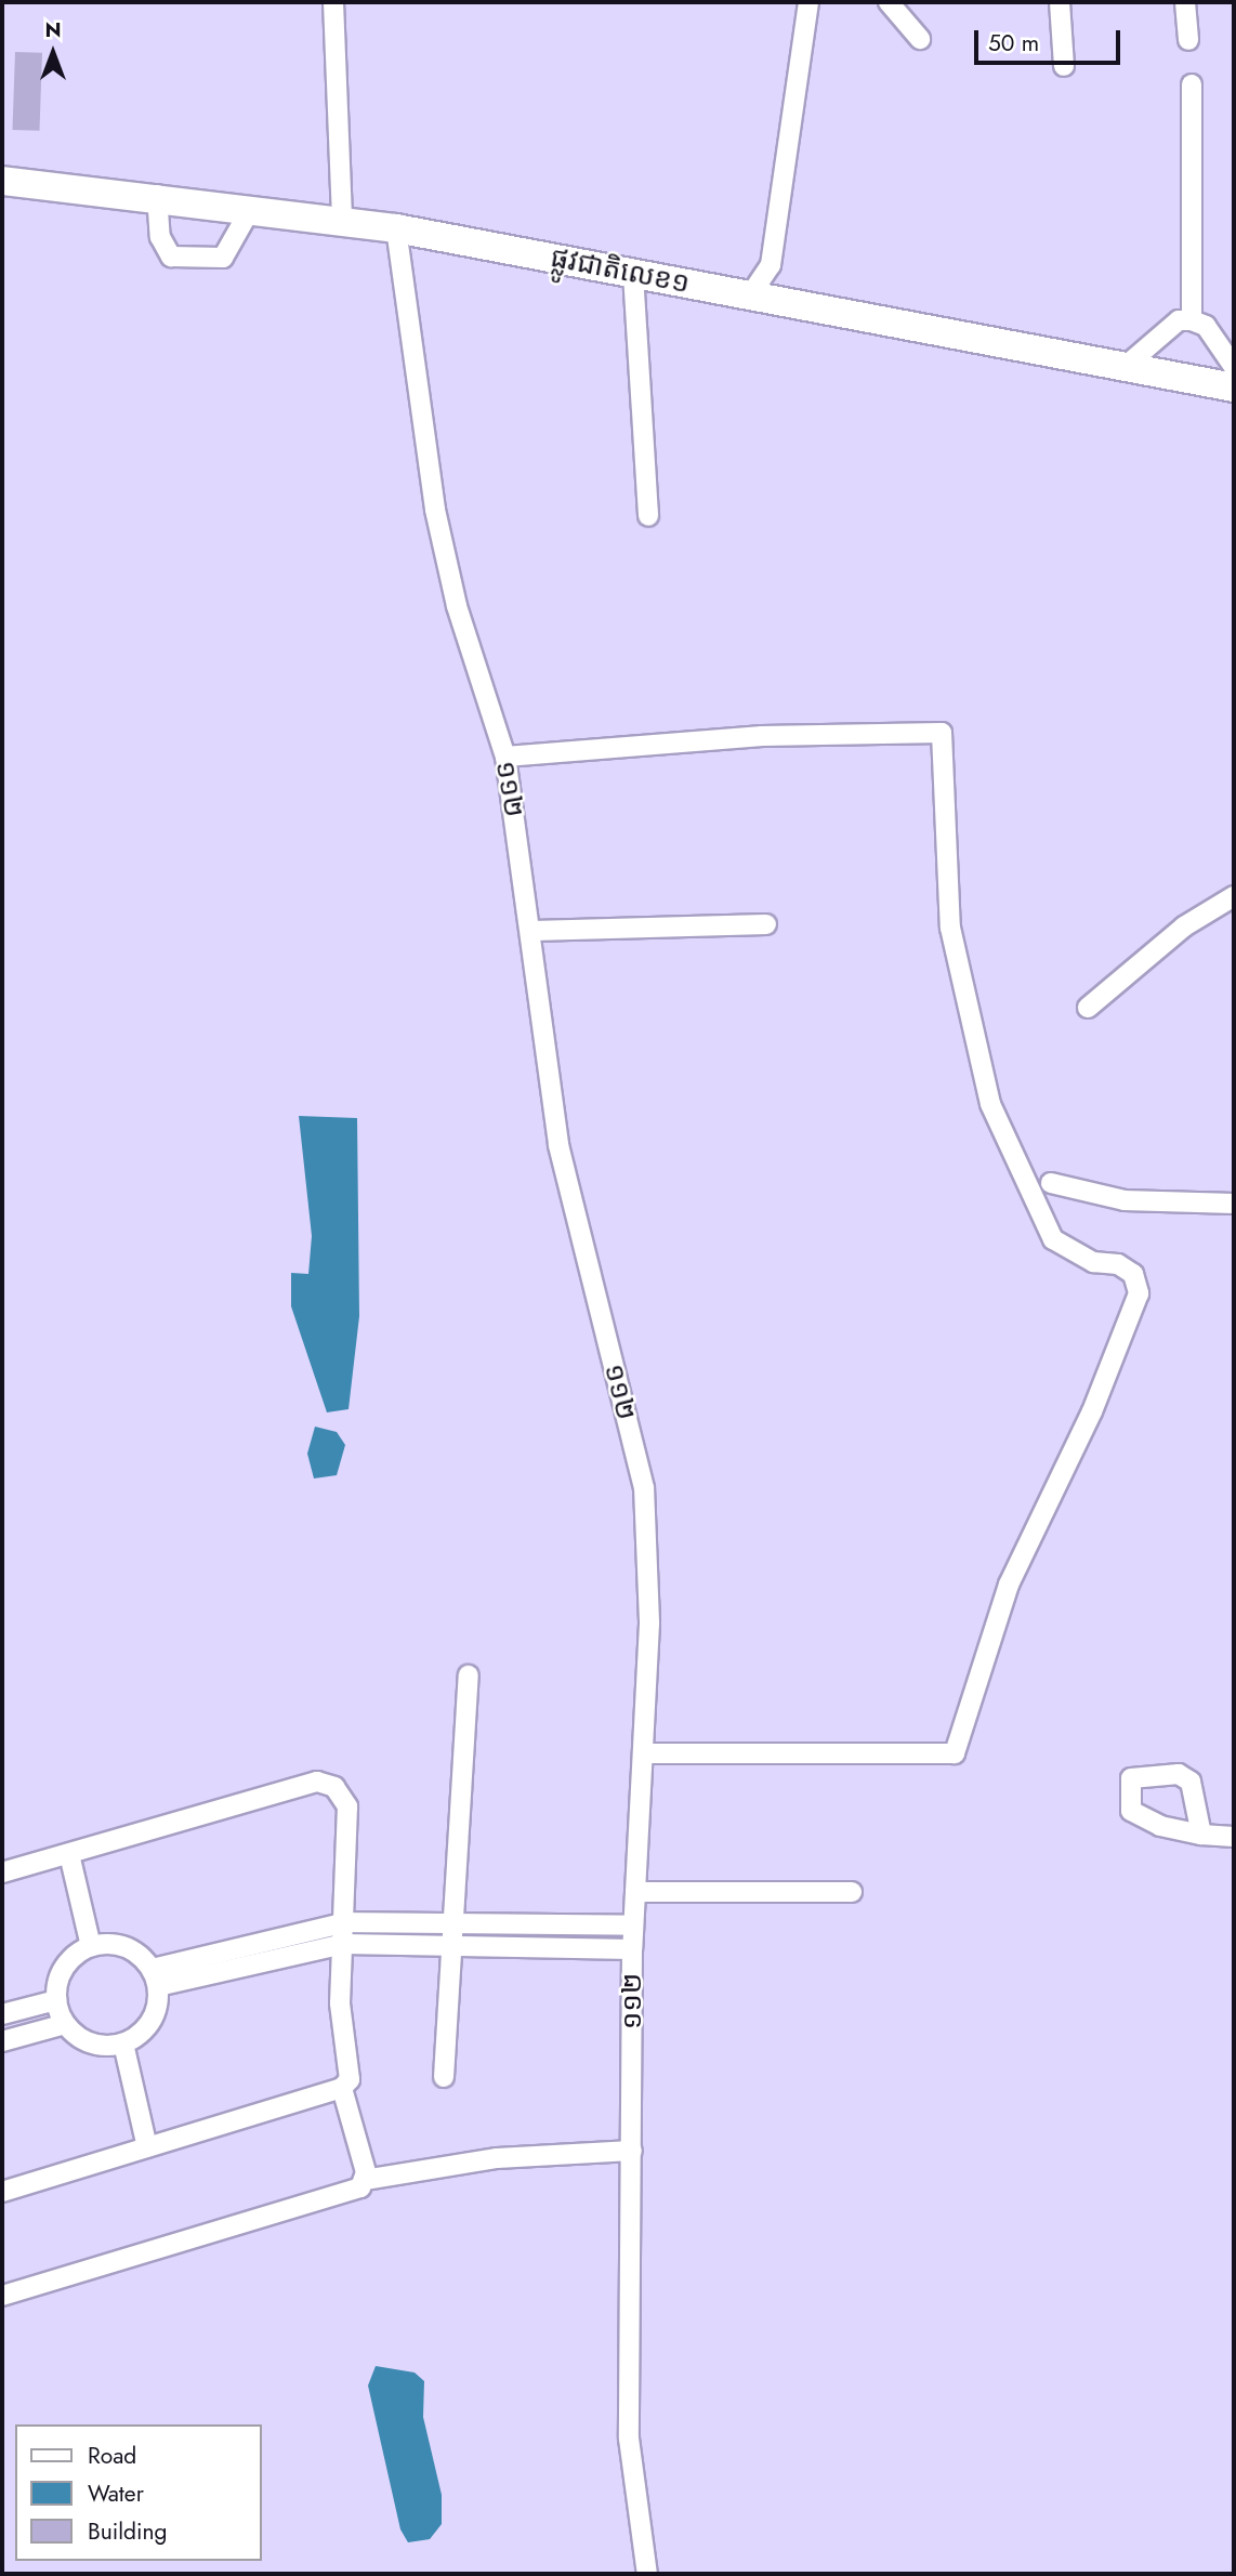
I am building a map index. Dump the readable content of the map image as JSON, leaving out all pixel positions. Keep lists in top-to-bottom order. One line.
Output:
{"streets":{"highway":["ផ្លូវជាតិលេខ១"],"street":["១១២"]},"crossings":[["ផ្លូវជាតិលេខ១","១១២"]],"legend":["Road","Water","Building"],"scale_bar":"50 m","north":"top"}
